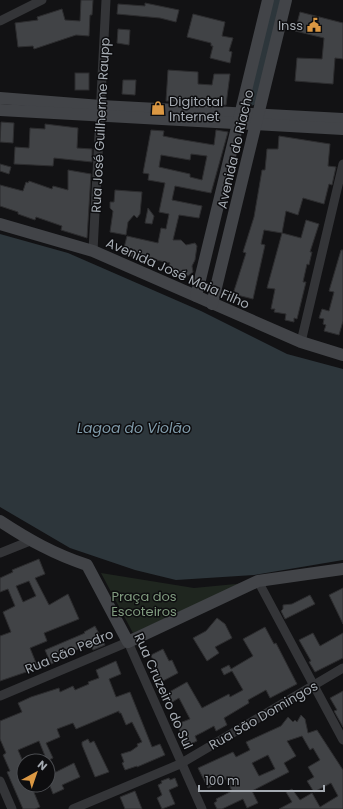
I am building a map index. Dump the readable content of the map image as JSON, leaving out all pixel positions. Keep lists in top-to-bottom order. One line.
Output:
{"streets":{"street":["Rua José Guilherme Raupp","Avenida do Riacho","Avenida José Maia Filho","Rua São Pedro","Rua Cruzeiro do Sul","Rua São Domingos"]},"crossings":[["Rua José Guilherme Raupp","Avenida José Maia Filho"],["Avenida do Riacho","Avenida José Maia Filho"],["Rua São Pedro","Rua Cruzeiro do Sul"],["Rua Cruzeiro do Sul","Rua São Domingos"]],"water":["Lagoa do Violão"],"parks":["Praça dos Escoteiros"],"places":{"public building":["Inss"],"shop":["Digitotal Internet"]},"scale_bar":"100 m","north":"top right"}
